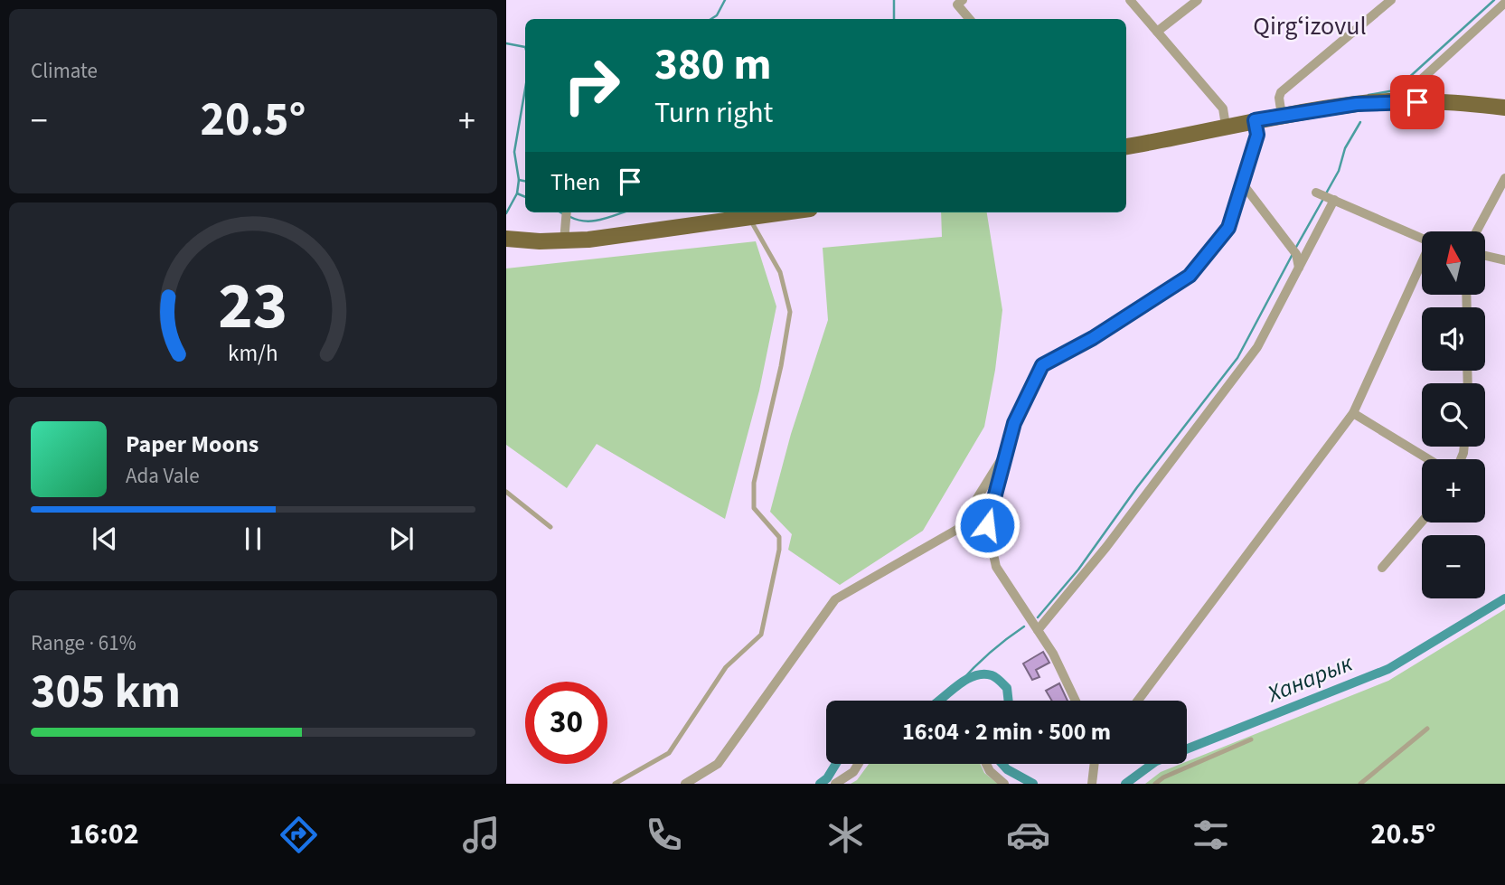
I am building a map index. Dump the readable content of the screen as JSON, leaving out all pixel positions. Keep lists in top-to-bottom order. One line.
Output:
{"districts":["Qirgʻizovul"],"water":["Ханарык"],"north":"top","page":{"tile":["Climate",["Range · 61%","305 km"]],"turn":["380 m","Turn right"],"heat":["−","20.5°","+"],"then":"Then","map_buttons":["+","−"],"song":["Paper Moons","Ada Vale"],"limit":"30","trip":"16:04 · 2 min · 500 m","tabs":["16:02","20.5°"],"gauge":["23","km/h"]}}
